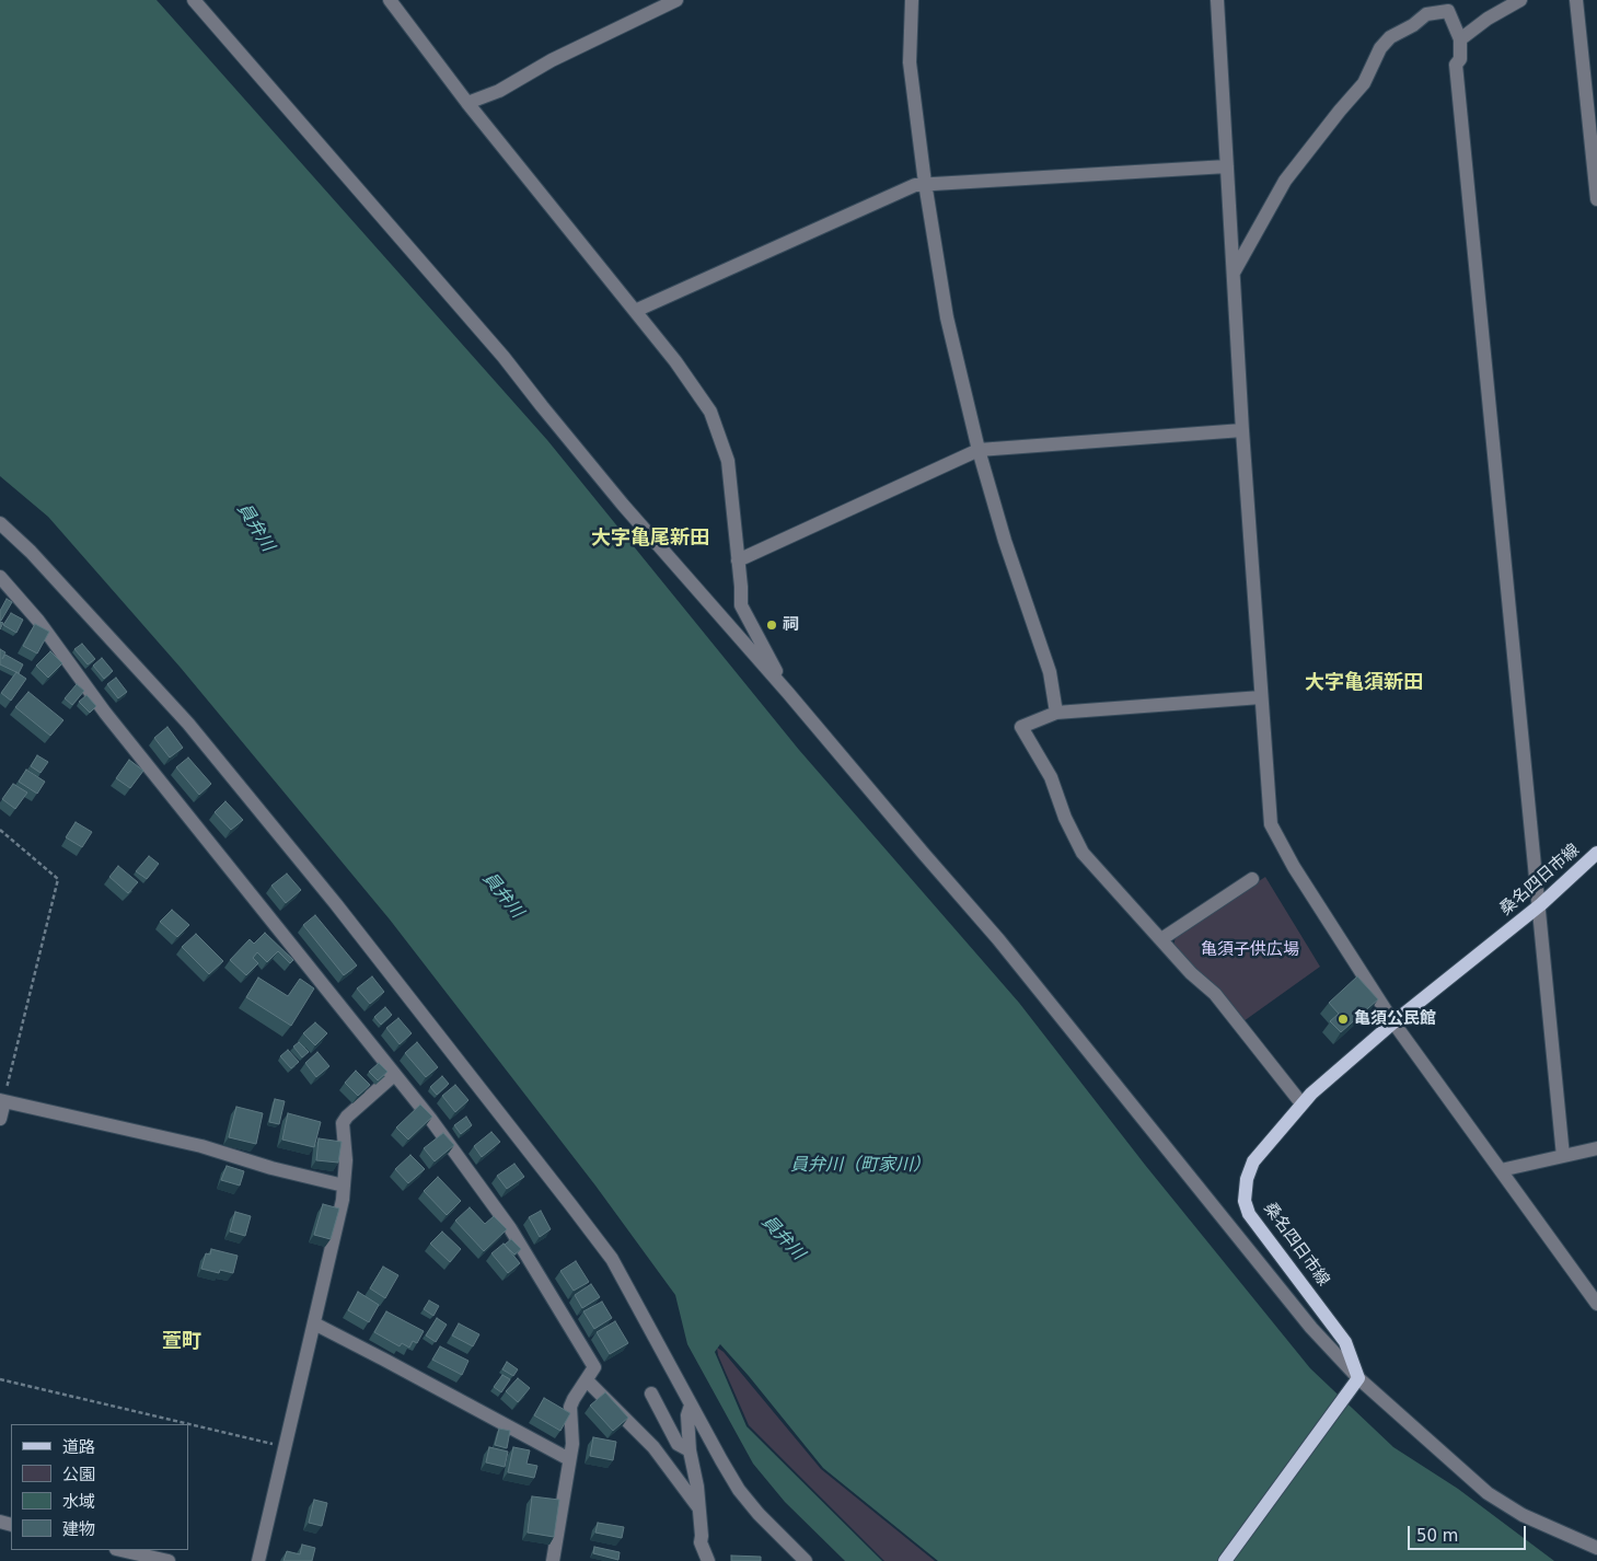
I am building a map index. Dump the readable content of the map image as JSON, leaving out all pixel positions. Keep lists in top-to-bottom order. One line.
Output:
{"streets":{"main road":["桑名四日市線"]},"districts":["大字亀尾新田","大字亀須新田","萱町"],"water":["員弁川","員弁川（町家川）"],"parks":["亀須子供広場"],"places":["祠","亀須公民館"],"legend":["道路","公園","水域","建物"],"scale_bar":"50 m"}
